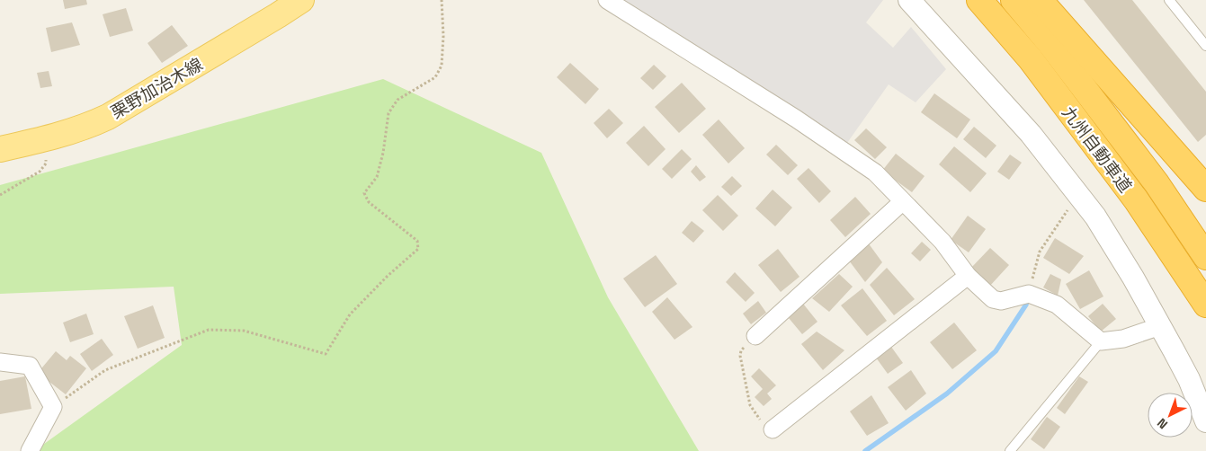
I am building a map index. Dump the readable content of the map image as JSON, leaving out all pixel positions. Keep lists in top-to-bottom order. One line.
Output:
{"streets":{"highway":["九州自動車道"],"main road":["栗野加治木線"]},"north":"bottom left"}
